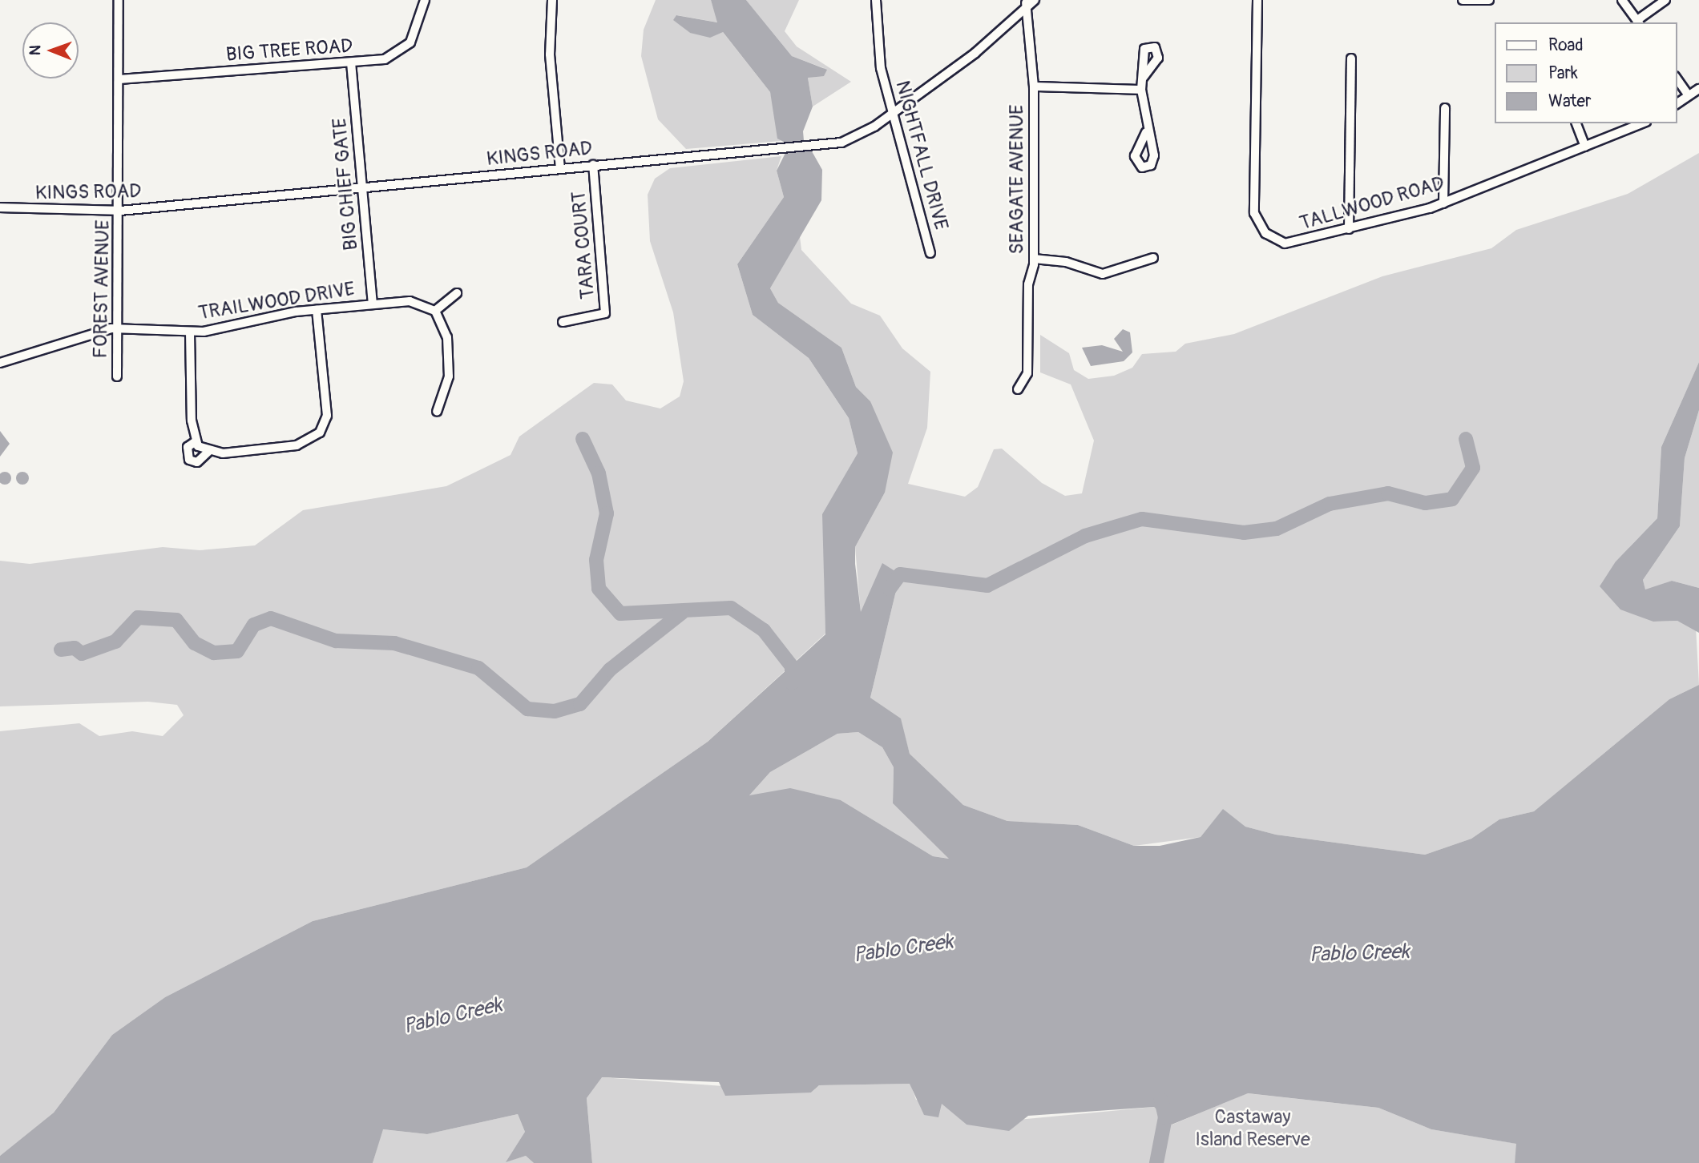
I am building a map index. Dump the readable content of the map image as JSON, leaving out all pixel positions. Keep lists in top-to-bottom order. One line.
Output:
{"streets":{"street":["BIG TREE ROAD","KINGS ROAD","NIGHTFALL DRIVE","SEAGATE AVENUE","BIG CHIEF GATE","TALLWOOD ROAD","TARA COURT","FOREST AVENUE","TRAILWOOD DRIVE"]},"crossings":[["BIG TREE ROAD","BIG CHIEF GATE"],["BIG TREE ROAD","FOREST AVENUE"],["KINGS ROAD","NIGHTFALL DRIVE"],["KINGS ROAD","SEAGATE AVENUE"],["KINGS ROAD","BIG CHIEF GATE"],["KINGS ROAD","TARA COURT"],["KINGS ROAD","FOREST AVENUE"],["BIG CHIEF GATE","TRAILWOOD DRIVE"],["FOREST AVENUE","TRAILWOOD DRIVE"]],"water":["Pablo Creek"],"parks":["Castaway Island Reserve"],"legend":["Road","Park","Water"],"north":"left"}
